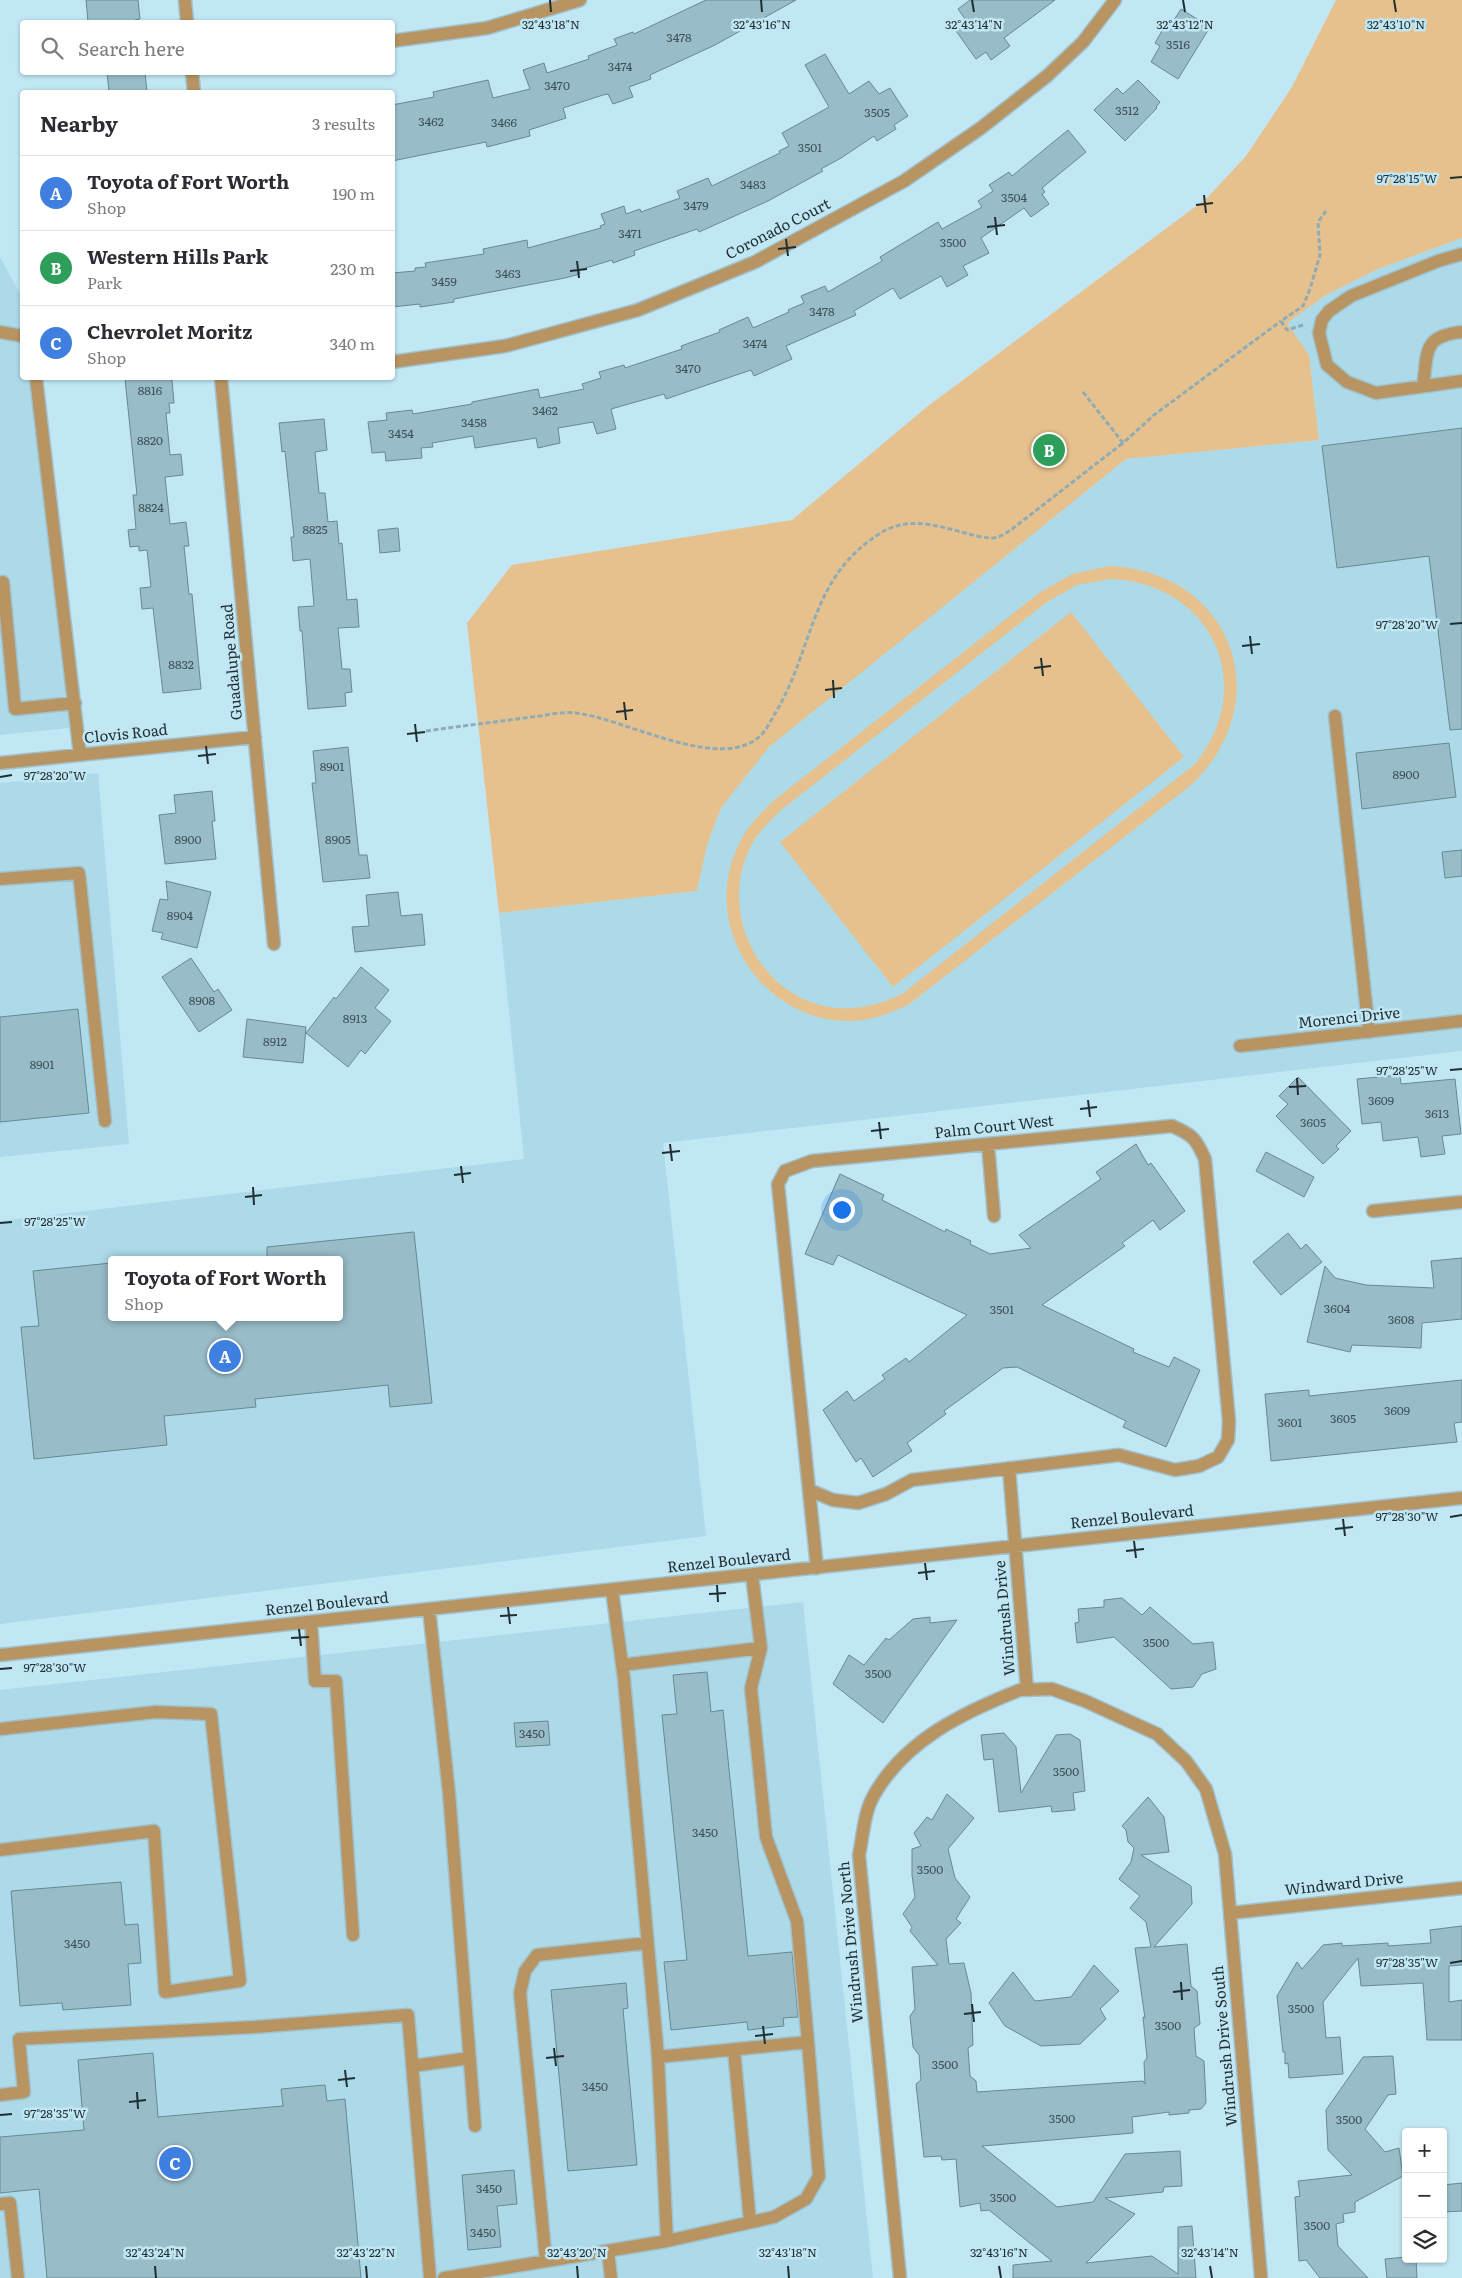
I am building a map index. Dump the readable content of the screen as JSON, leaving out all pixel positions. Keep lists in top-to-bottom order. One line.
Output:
{"streets":{"street":["Coronado Court","Guadalupe Road","Clovis Road","Morenci Drive","Palm Court West","Renzel Boulevard","Windrush Drive","Windward Drive","Windrush Drive North","Windrush Drive South"]},"crossings":[["Guadalupe Road","Clovis Road"],["Renzel Boulevard","Windrush Drive"],["Windrush Drive","Windrush Drive North"],["Windrush Drive","Windrush Drive South"],["Windward Drive","Windrush Drive South"]],"house_numbers":["3478","3516","3474","3470","3512","3505","3462","3466","3501","3483","3504","3479","3471","3500","3463","3459","3478","3474","3470","8816","3462","3458","3454","8820","8824","8825","8832","8901","8900","8900","8905","8904","8908","8913","8912","8901","3609","3613","3605","3604","3501","3608","3609","3605","3601","3500","3500","3450","3500","3450","3500","3450","3500","3500","3500","3450","3500","3500","3450","3500","3500","3450"],"page":{"search":"Search here","heading":["Nearby","3 results"],"list":[{"mark":"A","name":"Toyota of Fort Worth","note":"Shop","value":"190 m"},{"mark":"B","name":"Western Hills Park","note":"Park","value":"230 m"},{"mark":"C","name":"Chevrolet Moritz","note":"Shop","value":"340 m"}],"pins":["B","A","C"],"popup":["Toyota of Fort Worth","Shop"],"map_buttons":["+","−"]},"coordinates":["32°43'18\"N","32°43'16\"N","32°43'14\"N","32°43'12\"N","32°43'10\"N","97°28'15\"W","97°28'20\"W","97°28'25\"W","97°28'30\"W","97°28'35\"W","32°43'24\"N","32°43'22\"N","32°43'20\"N"]}
